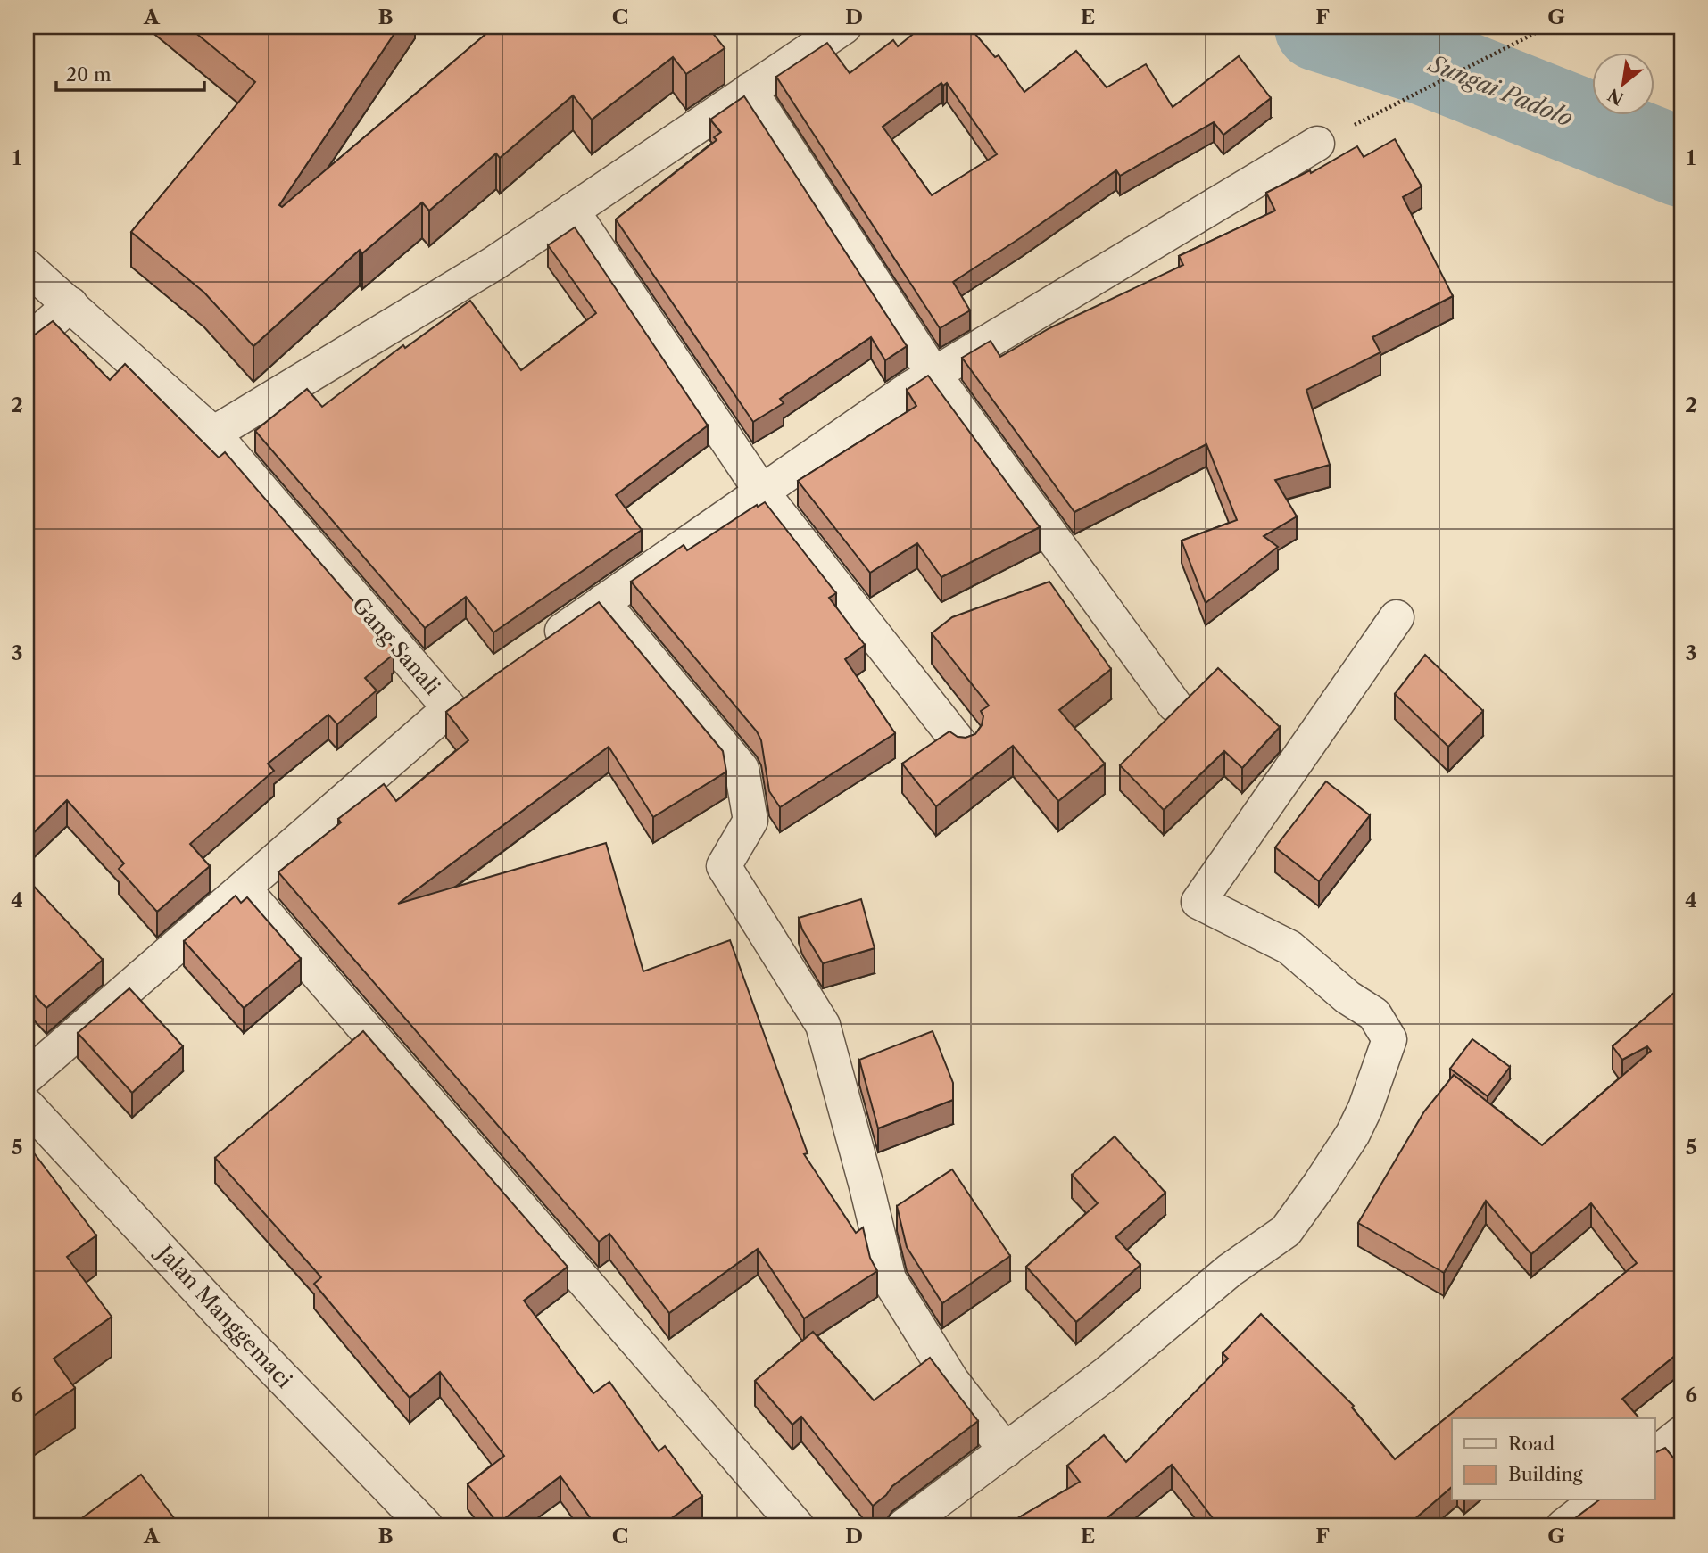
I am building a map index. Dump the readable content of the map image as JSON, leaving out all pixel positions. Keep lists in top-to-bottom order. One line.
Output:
{"streets":{"street":["Gang Sanali","Jalan Manggemaci"]},"water":["Sungai Padolo"],"legend":["Road","Building"],"scale_bar":"20 m","north":"bottom left","grid":{"columns":["A","B","C","D","E","F","G"],"rows":["1","2","3","4","5","6"]}}
